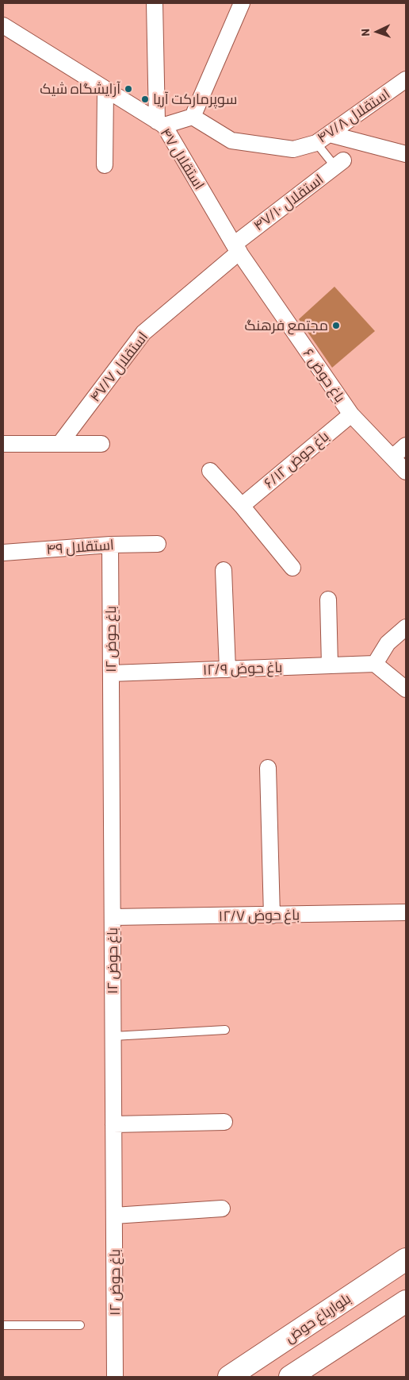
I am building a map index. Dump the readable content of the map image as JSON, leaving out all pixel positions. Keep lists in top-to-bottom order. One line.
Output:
{"streets":{"main road":["بلوارباغ حوض"],"street":["۴۷/۸ استقلال","۴۷ استقلال","۴۷/۱۰ استقلال","۴۷/۷ استقلال","۶ باغ حوض","۶/۱۲ باغ حوض","۴۹ استقلال","۱۲ باغ حوض","۱۲/۹ باغ حوض","۱۲/۷ باغ حوض"]},"crossings":[["۴۷ استقلال","۴۷/۱۰ استقلال"],["۴۷ استقلال","۴۷/۷ استقلال"],["۴۷ استقلال","۶ باغ حوض"],["۴۷/۱۰ استقلال","۴۷/۷ استقلال"],["۴۷/۱۰ استقلال","۶ باغ حوض"],["۴۷/۷ استقلال","۶ باغ حوض"],["۶ باغ حوض","۶/۱۲ باغ حوض"],["۴۹ استقلال","۱۲ باغ حوض"],["۱۲ باغ حوض","۱۲/۹ باغ حوض"],["۱۲ باغ حوض","۱۲/۷ باغ حوض"]],"places":["آرایشگاه شیک","سوپرمارکت آریا","مجتمع فرهنگ"],"north":"left"}
